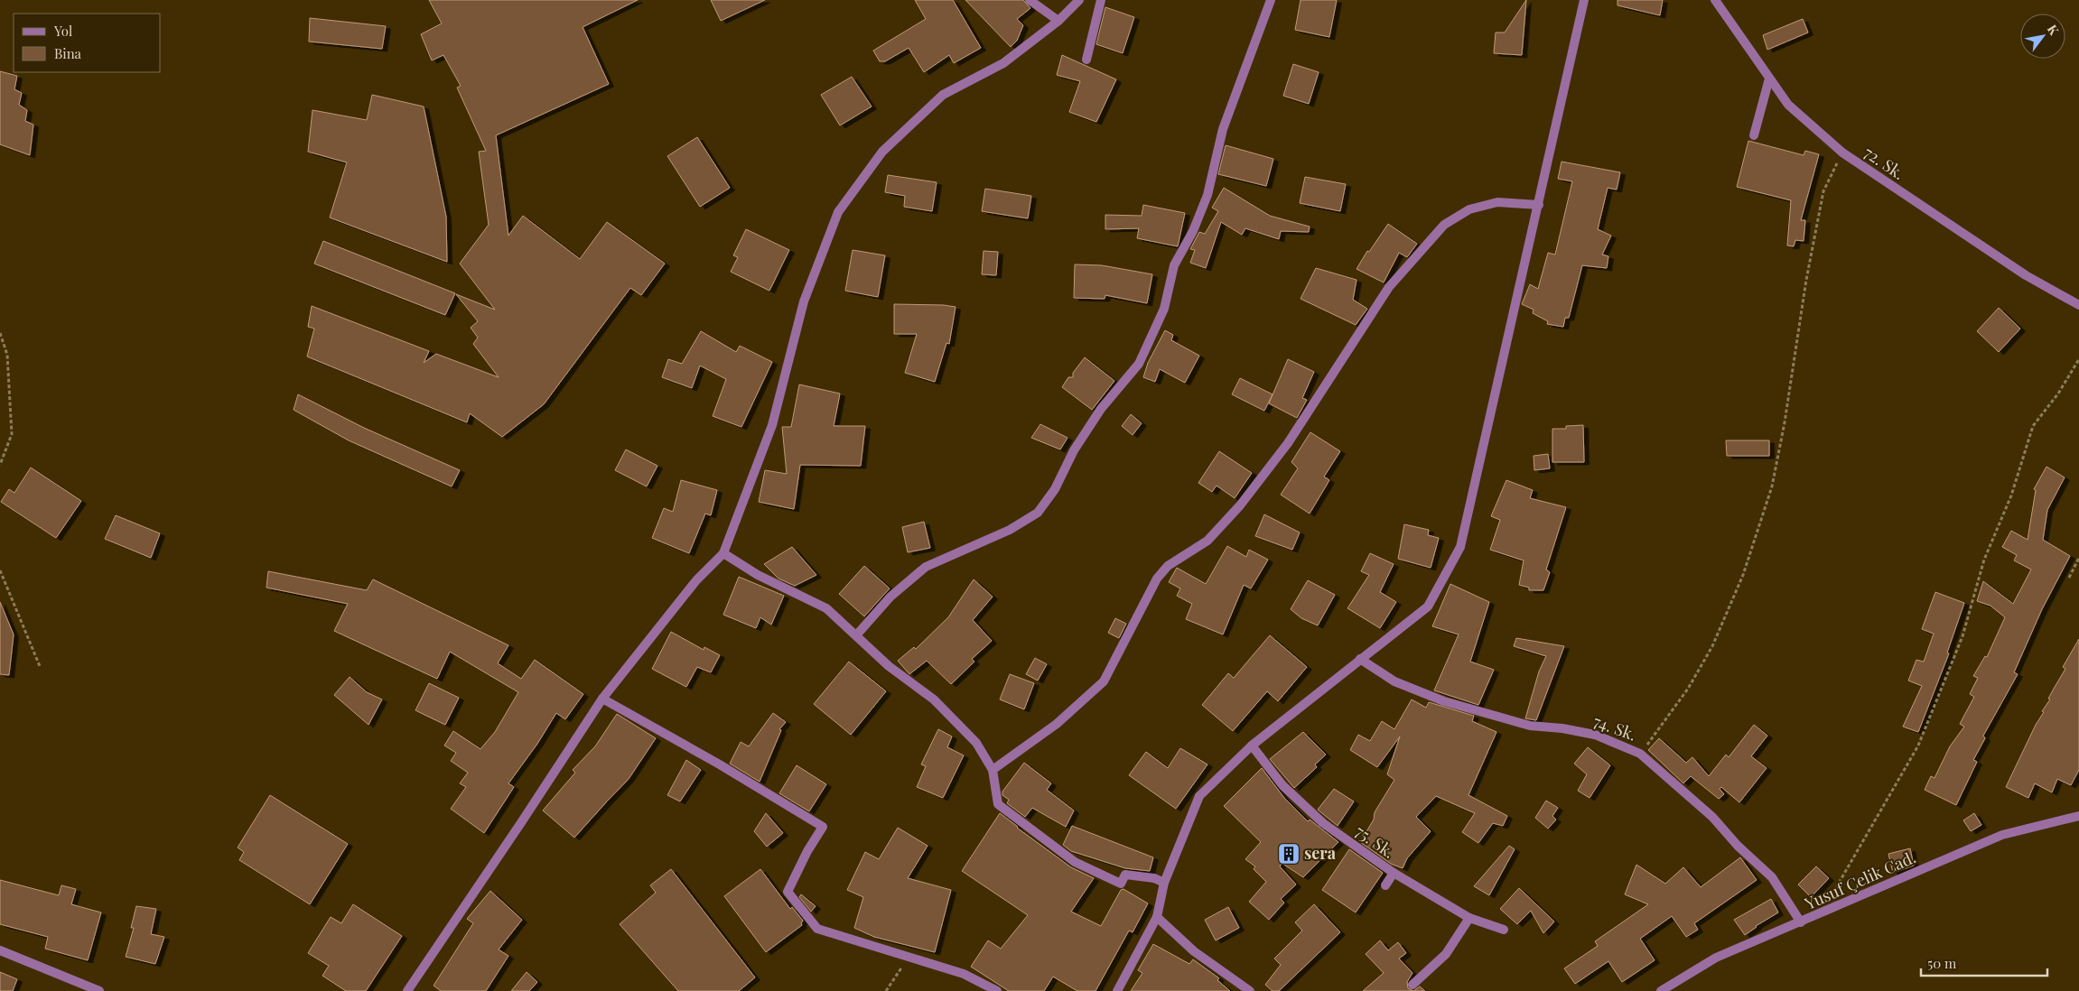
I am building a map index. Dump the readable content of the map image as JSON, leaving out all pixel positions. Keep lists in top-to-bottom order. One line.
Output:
{"streets":{"street":["72. Sk.","74. Sk.","75. Sk.","Yusuf Çelik Cad."]},"crossings":[["74. Sk.","Yusuf Çelik Cad."]],"places":{"building":["sera"]},"legend":["Yol","Bina"],"scale_bar":"50 m","north":"top right"}
